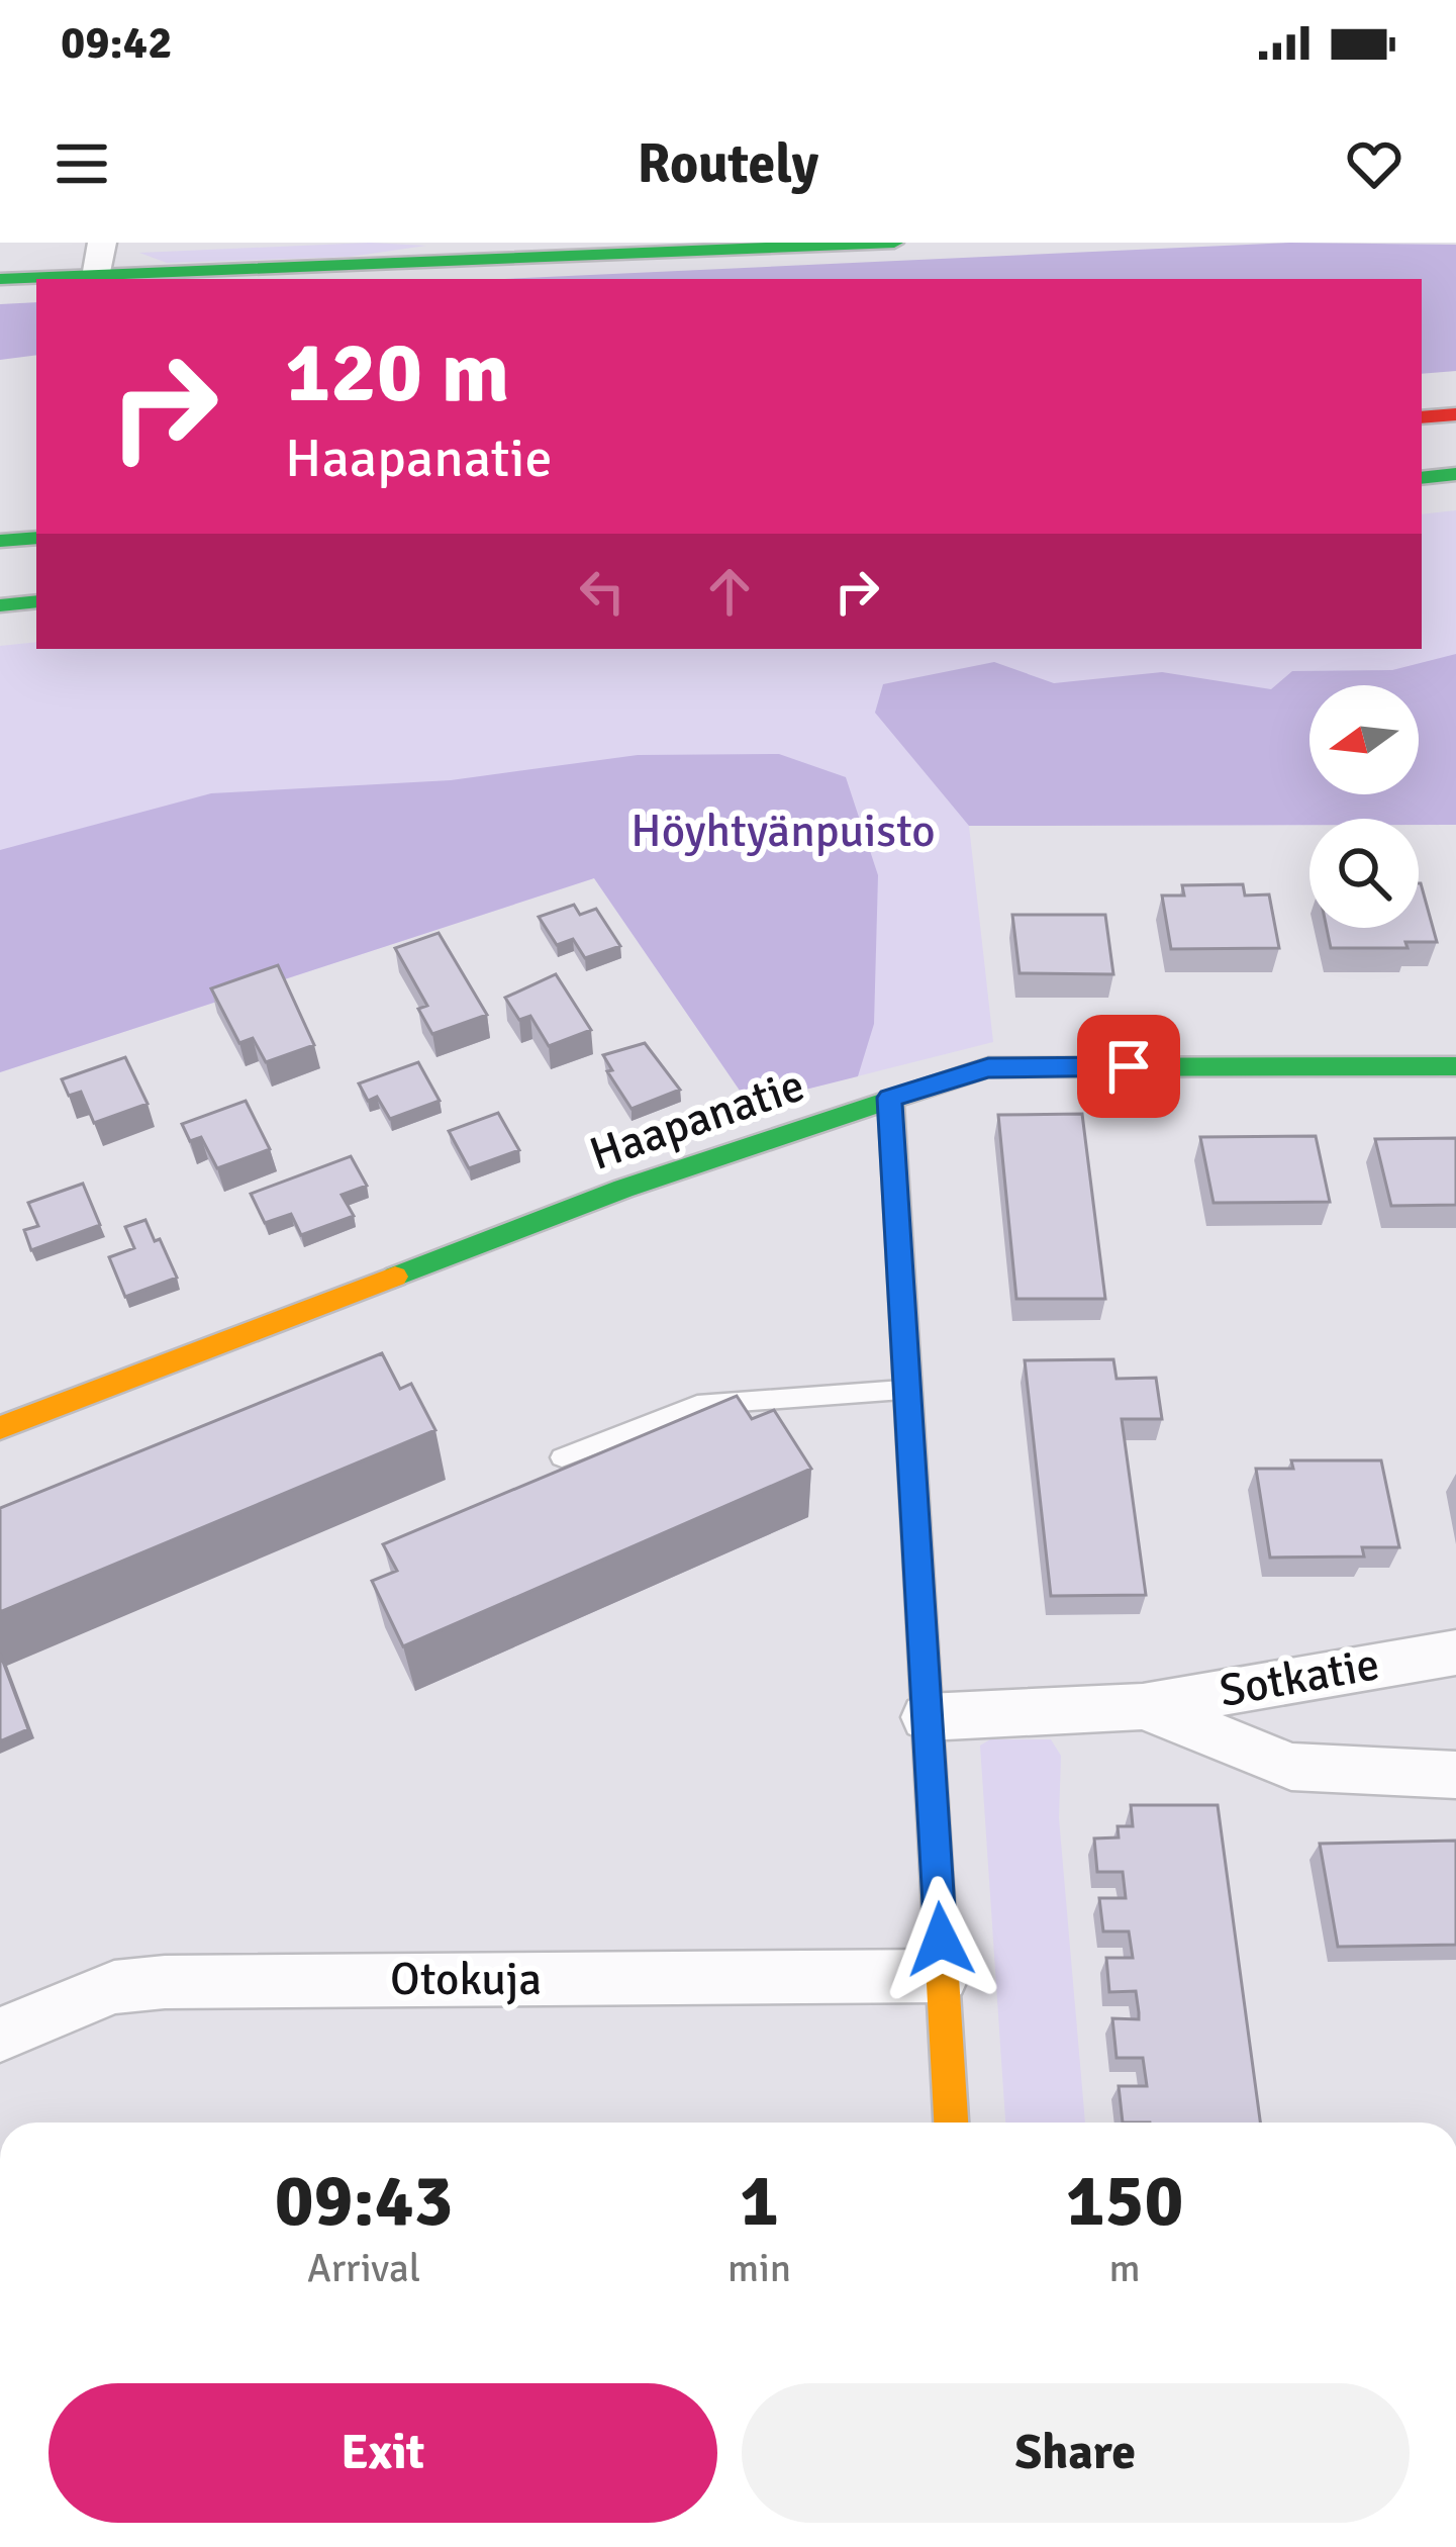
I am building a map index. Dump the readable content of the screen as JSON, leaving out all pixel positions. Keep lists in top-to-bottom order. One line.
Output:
{"streets":{"main road":["Haapanatie"],"street":["Sotkatie","Otokuja"]},"parks":["Höyhtyänpuisto"],"north":"left","page":{"status":"09:42","header":"Routely","turn":["120 m","Haapanatie"],"eta":["09:43","Arrival","1","min","150","m"],"buttons":["Exit","Share"]}}
